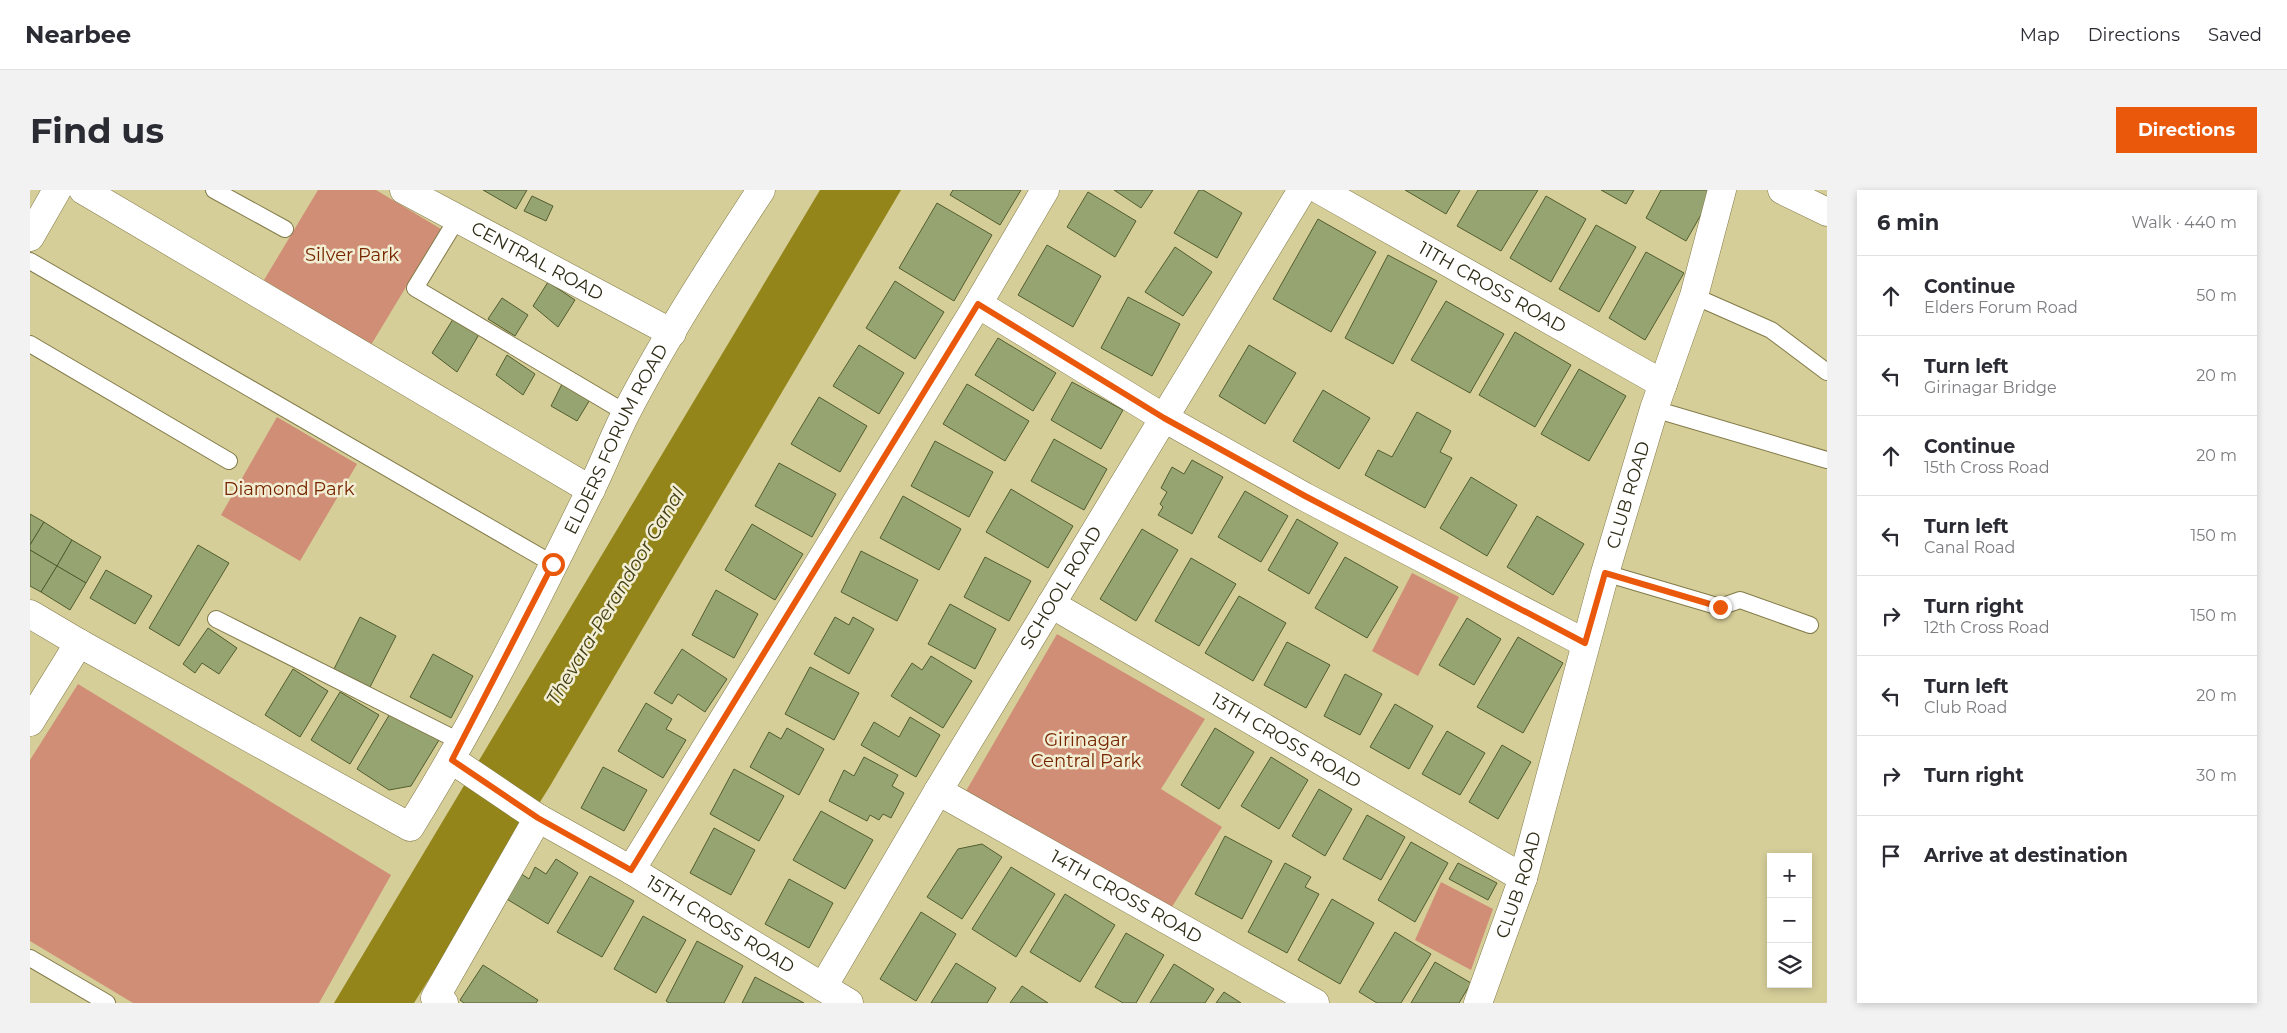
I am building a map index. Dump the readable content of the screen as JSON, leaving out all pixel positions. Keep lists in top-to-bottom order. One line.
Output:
{"streets":{"street":["CENTRAL ROAD","11TH CROSS ROAD","ELDERS FORUM ROAD","CLUB ROAD","SCHOOL ROAD","13TH CROSS ROAD","14TH CROSS ROAD","15TH CROSS ROAD"]},"crossings":[["CENTRAL ROAD","ELDERS FORUM ROAD"],["11TH CROSS ROAD","CLUB ROAD"],["ELDERS FORUM ROAD","15TH CROSS ROAD"],["CLUB ROAD","13TH CROSS ROAD"],["SCHOOL ROAD","13TH CROSS ROAD"],["SCHOOL ROAD","14TH CROSS ROAD"],["SCHOOL ROAD","15TH CROSS ROAD"]],"water":["Thevara-Perandoor Canal"],"parks":["Silver Park","Diamond Park","Girinagar Central Park"],"page":{"header":"Nearbee","nav":["Map","Directions","Saved"],"buttons":"Directions","title":"Find us","heading":["6 min","Walk · 440 m"],"list":[["Continue","Elders Forum Road","50 m"],["Turn left","Girinagar Bridge","20 m"],["Continue","15th Cross Road","20 m"],["Turn left","Canal Road","150 m"],["Turn right","12th Cross Road","150 m"],["Turn left","Club Road","20 m"],["Turn right","30 m"],"Arrive at destination"],"map_buttons":["+","−"]}}
